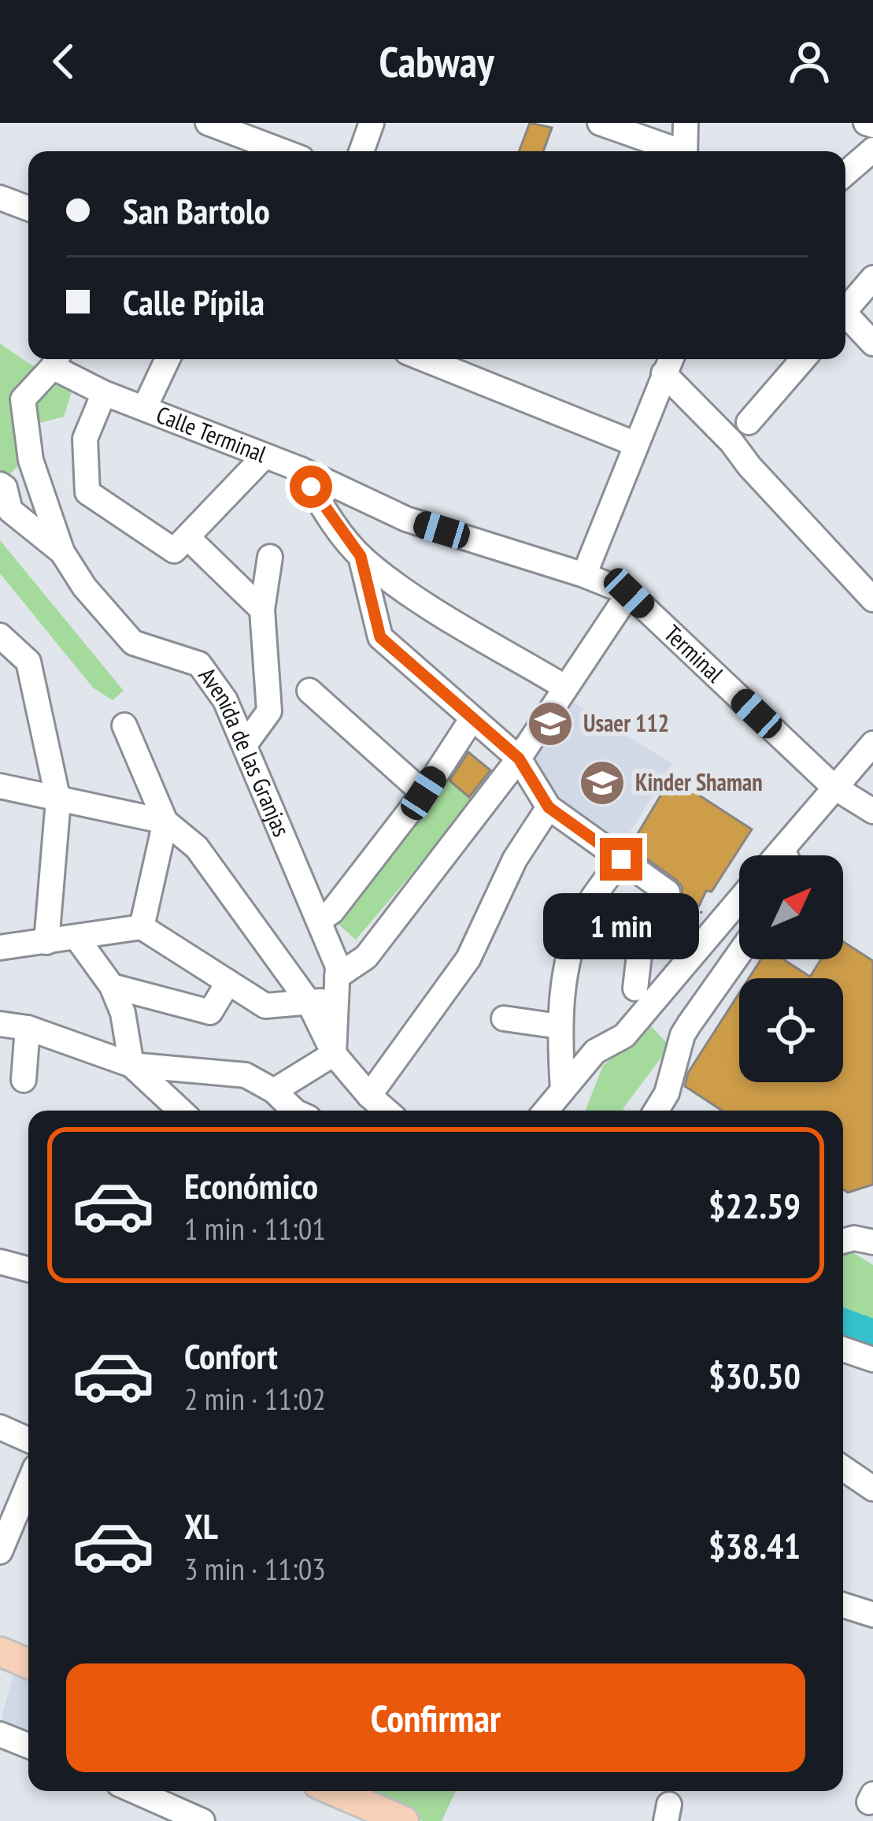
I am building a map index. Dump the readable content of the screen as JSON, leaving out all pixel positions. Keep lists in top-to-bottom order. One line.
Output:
{"streets":{"street":["Calle Terminal","Terminal","Avenida de las Granjas"]},"crossings":[["Calle Terminal","Terminal"]],"places":{"school or university":["Usaer 112","Kinder Shaman"]},"north":"top right","page":{"header":"Cabway","banner":["San Bartolo","Calle Pípila"],"bubble":"1 min","list":[{"name":"Económico","note":"1 min · 11:01","value":"$22.59"},{"name":"Confort","note":"2 min · 11:02","value":"$30.50"},{"name":"XL","note":"3 min · 11:03","value":"$38.41"}],"buttons":"Confirmar"}}
